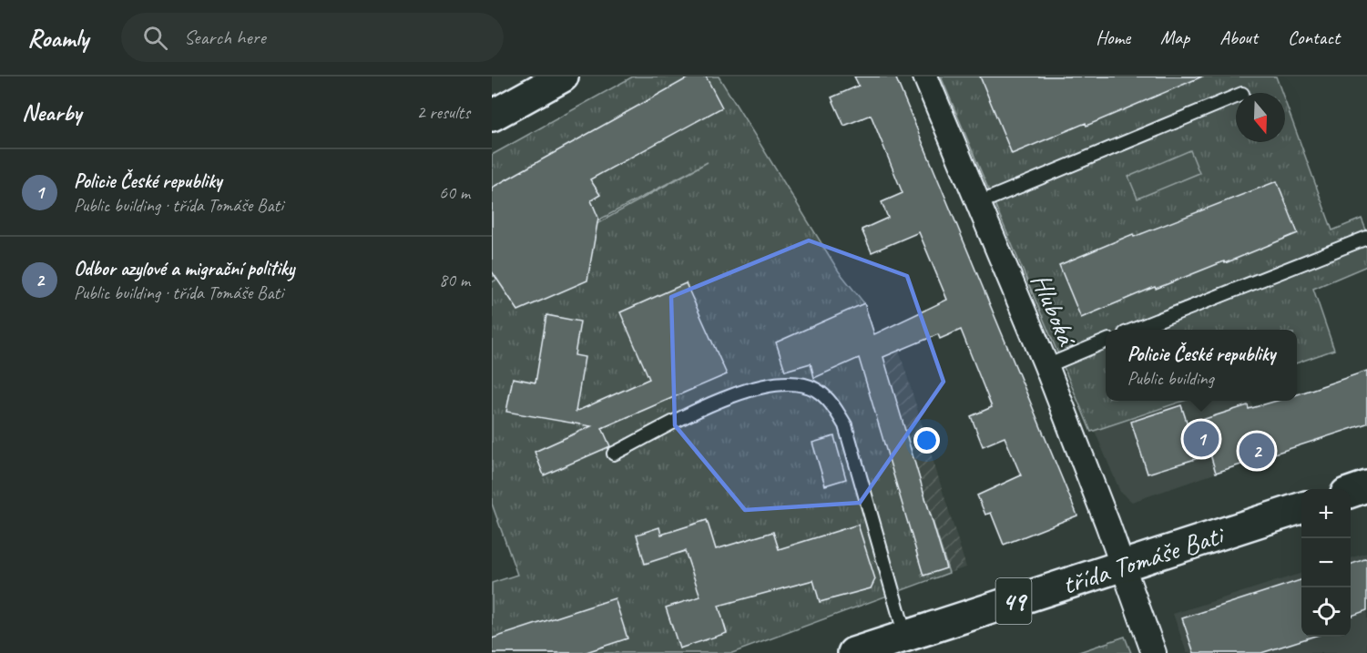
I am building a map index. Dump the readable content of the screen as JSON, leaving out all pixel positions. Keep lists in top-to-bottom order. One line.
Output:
{"streets":{"main road":["třída Tomáše Bati","49"],"street":["Hluboká"]},"crossings":[["Hluboká","třída Tomáše Bati"]],"north":"bottom","page":{"header":"Roamly","search":"Search here","nav":["Home","Map","About","Contact"],"heading":["Nearby","2 results"],"list":[{"mark":"1","name":"Policie České republiky","note":"Public building · třída Tomáše Bati","value":"60 m"},{"mark":"2","name":"Odbor azylové a migrační politiky","note":"Public building · třída Tomáše Bati","value":"80 m"}],"popup":["Policie České republiky","Public building"],"pins":["1","2"],"map_buttons":["+","−"]}}
